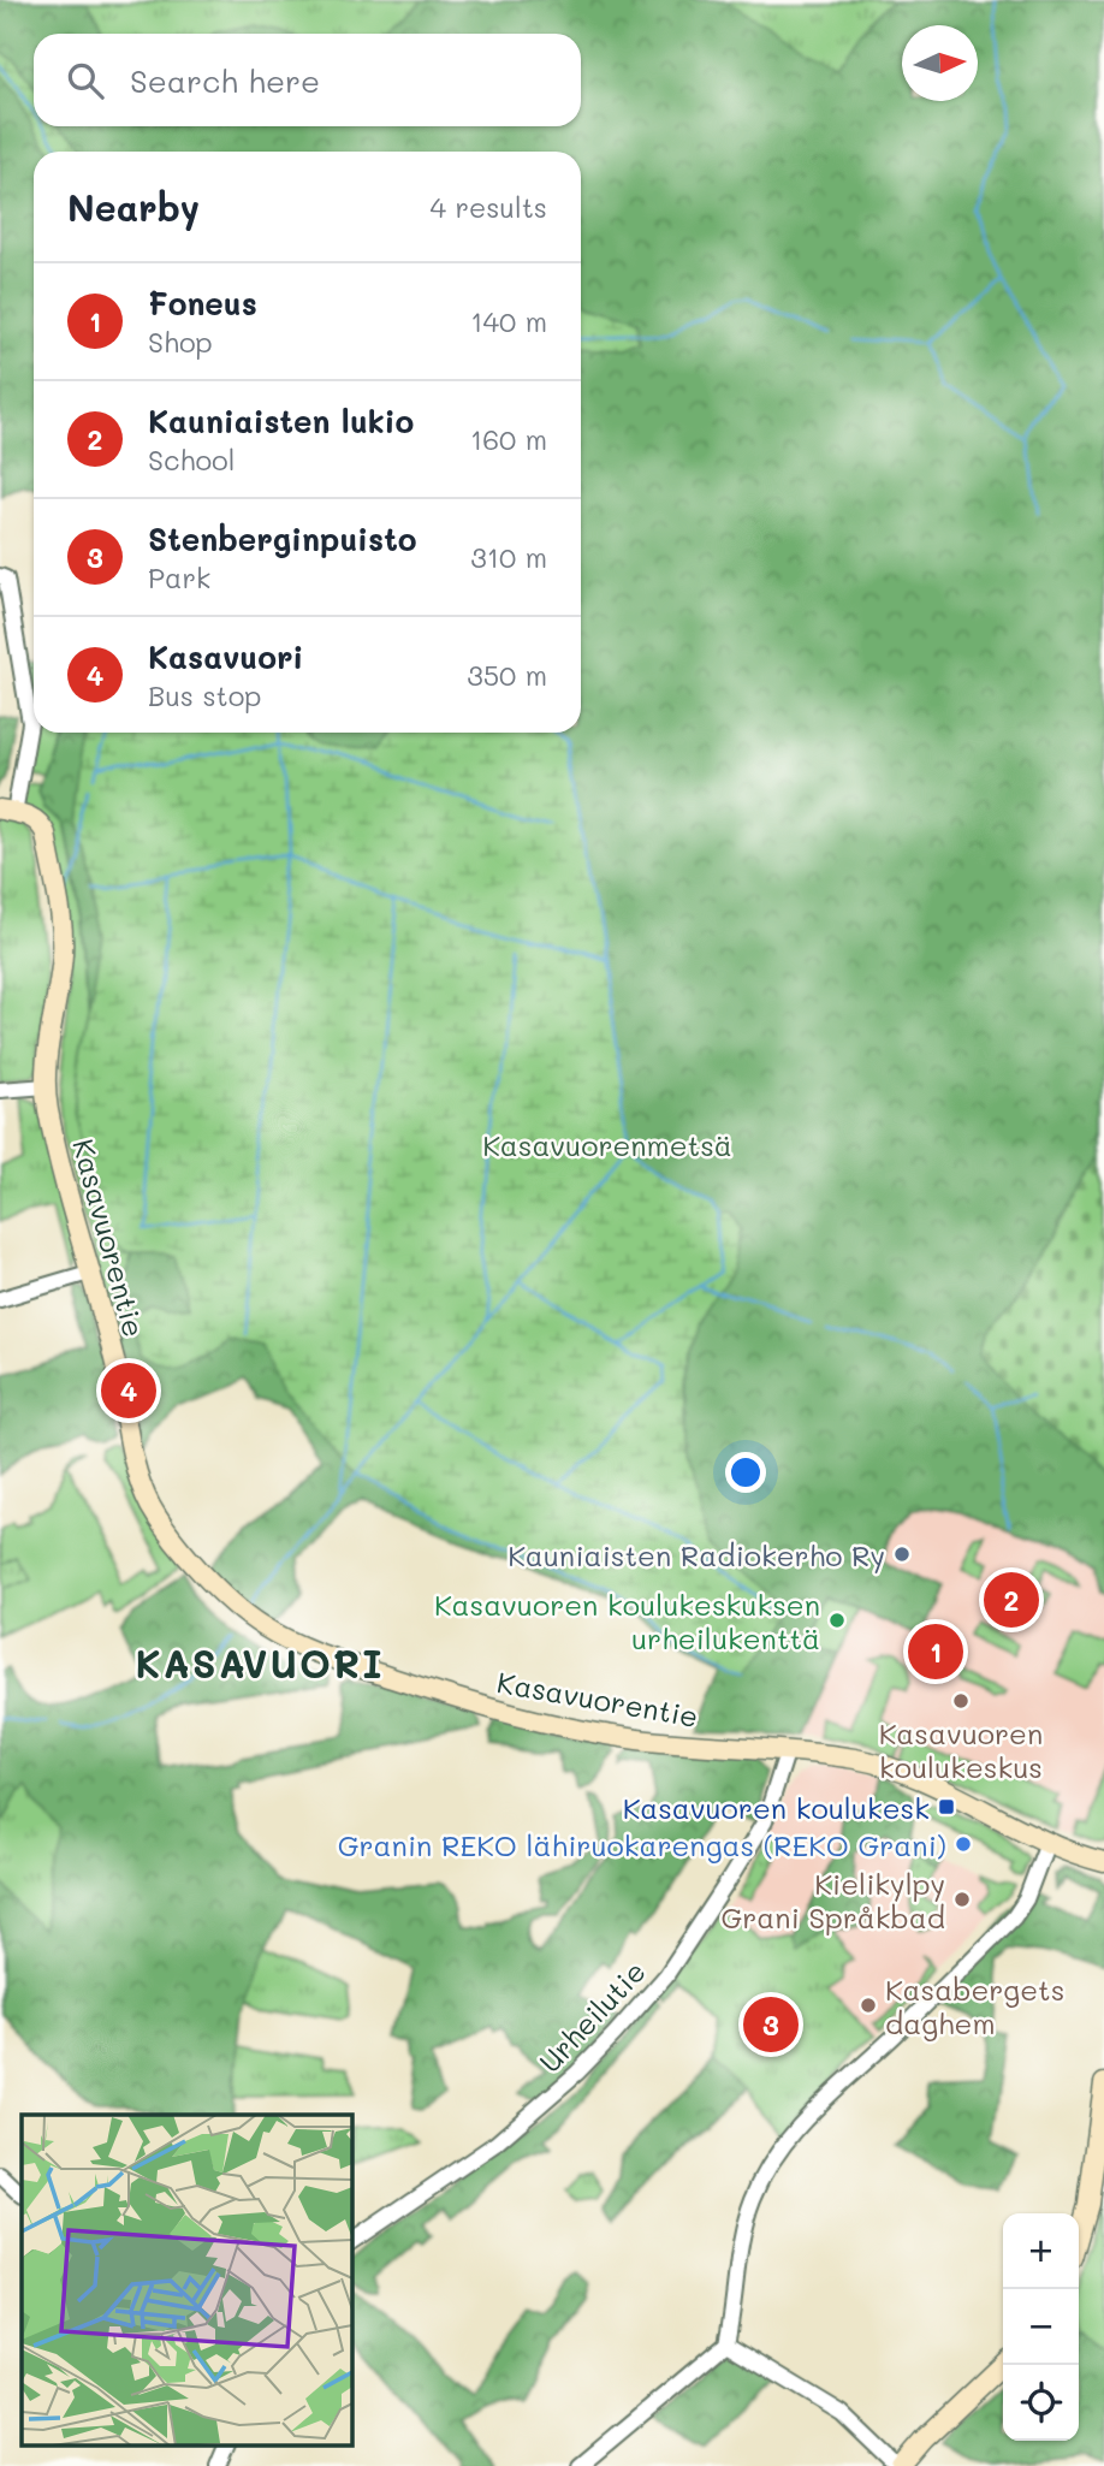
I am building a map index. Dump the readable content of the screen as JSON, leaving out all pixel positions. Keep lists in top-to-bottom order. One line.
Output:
{"streets":{"street":["Kasavuorentie","Urheilutie"]},"crossings":[["Kasavuorentie","Urheilutie"]],"districts":["KASAVUORI"],"parks":["Kasavuorenmetsä"],"places":{"other":["Kauniaisten Radiokerho Ry","Kasavuoren koulukeskuksen urheilukenttä","Kasavuoren koulukeskus","Granin REKO lähiruokarengas (REKO Grani)","Kielikylpy Grani Språkbad","Kasabergets daghem"],"transit":["Kasavuoren koulukesk"]},"north":"right","page":{"search":"Search here","heading":["Nearby","4 results"],"list":[{"mark":"1","name":"Foneus","note":"Shop","value":"140 m"},{"mark":"2","name":"Kauniaisten lukio","note":"School","value":"160 m"},{"mark":"3","name":"Stenberginpuisto","note":"Park","value":"310 m"},{"mark":"4","name":"Kasavuori","note":"Bus stop","value":"350 m"}],"pins":["4","2","1","3"],"map_buttons":["+","−"]}}
